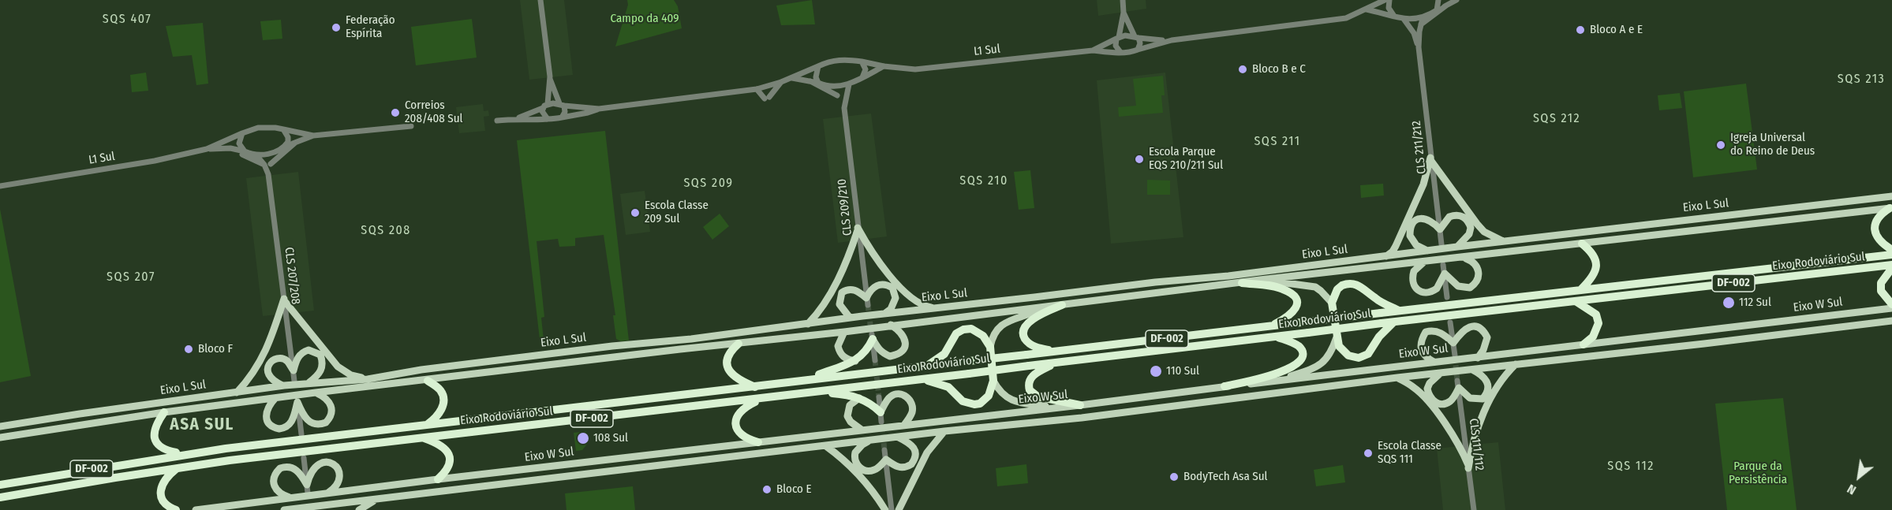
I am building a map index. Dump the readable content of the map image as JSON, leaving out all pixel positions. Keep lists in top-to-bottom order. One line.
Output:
{"streets":{"highway":["Eixo Rodoviário Sul","DF-002"],"main road":["Eixo L Sul","Eixo W Sul"],"street":["L1 Sul","CLS 211/212","CLS 209/210","CLS 207/208","CLS 111/112"]},"crossings":[["L1 Sul","CLS 207/208"]],"districts":["SQS 407","SQS 213","SQS 212","SQS 211","SQS 210","SQS 209","SQS 208","SQS 207","ASA SUL","SQS 112"],"parks":["Campo da 409","Parque da Persistência"],"places":["Federação Espírita","Bloco A e E","Bloco B e C","Correios 208/408 Sul","Igreja Universal do Reino de Deus","Escola Parque EQS 210/211 Sul","Escola Classe 209 Sul","112 Sul","Bloco F","110 Sul","108 Sul","Escola Classe SQS 111","BodyTech Asa Sul","Bloco E"],"north":"bottom left"}
